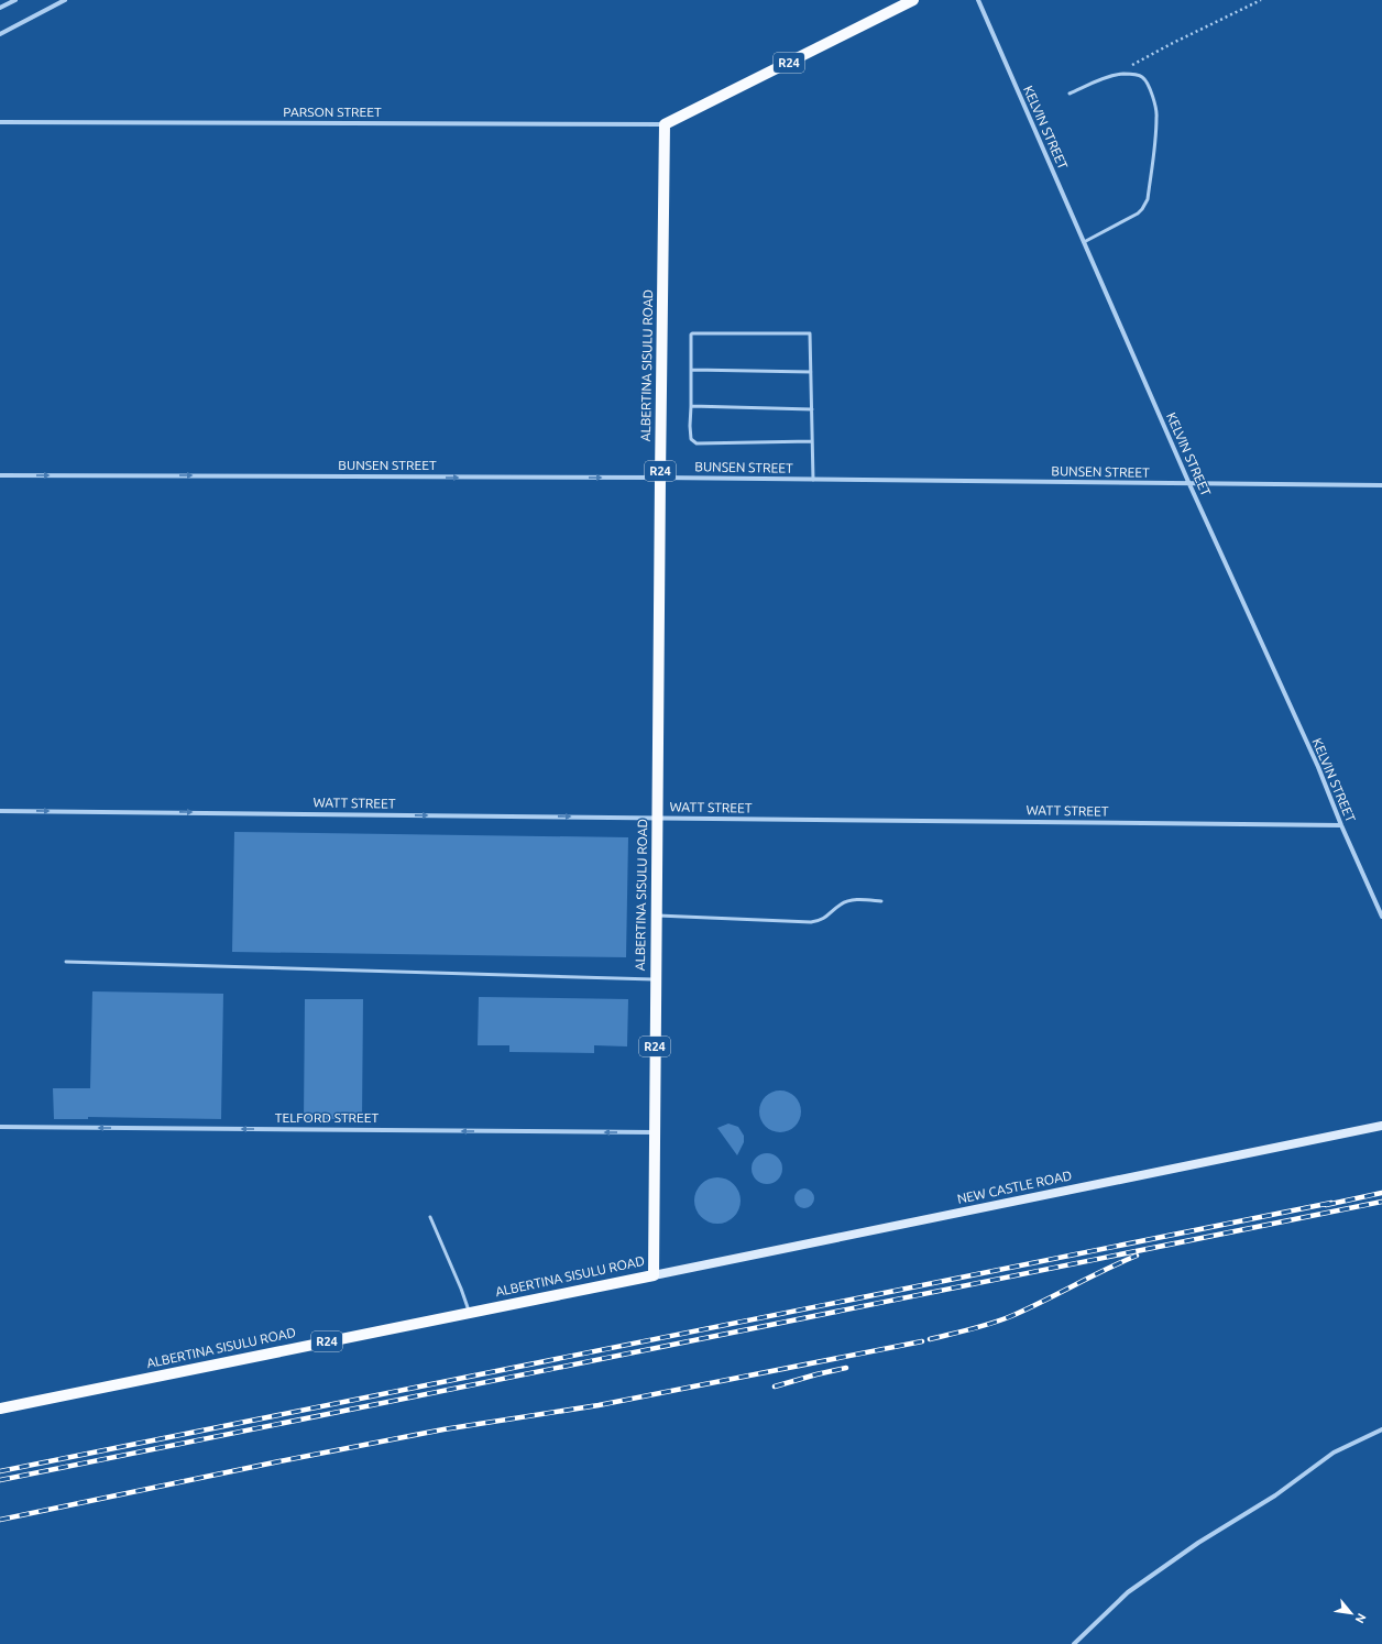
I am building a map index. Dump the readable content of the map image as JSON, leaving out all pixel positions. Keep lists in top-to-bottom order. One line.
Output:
{"streets":{"main road":["R24","ALBERTINA SISULU ROAD"],"street":["PARSON STREET","KELVIN STREET","BUNSEN STREET","WATT STREET","TELFORD STREET","NEW CASTLE ROAD"]},"crossings":[["R24","PARSON STREET"],["R24","ALBERTINA SISULU ROAD"],["PARSON STREET","ALBERTINA SISULU ROAD"],["KELVIN STREET","BUNSEN STREET"],["KELVIN STREET","WATT STREET"],["ALBERTINA SISULU ROAD","BUNSEN STREET"],["ALBERTINA SISULU ROAD","WATT STREET"],["ALBERTINA SISULU ROAD","TELFORD STREET"],["ALBERTINA SISULU ROAD","NEW CASTLE ROAD"]],"one_way":["BUNSEN STREET","WATT STREET","TELFORD STREET"],"north":"bottom right"}
